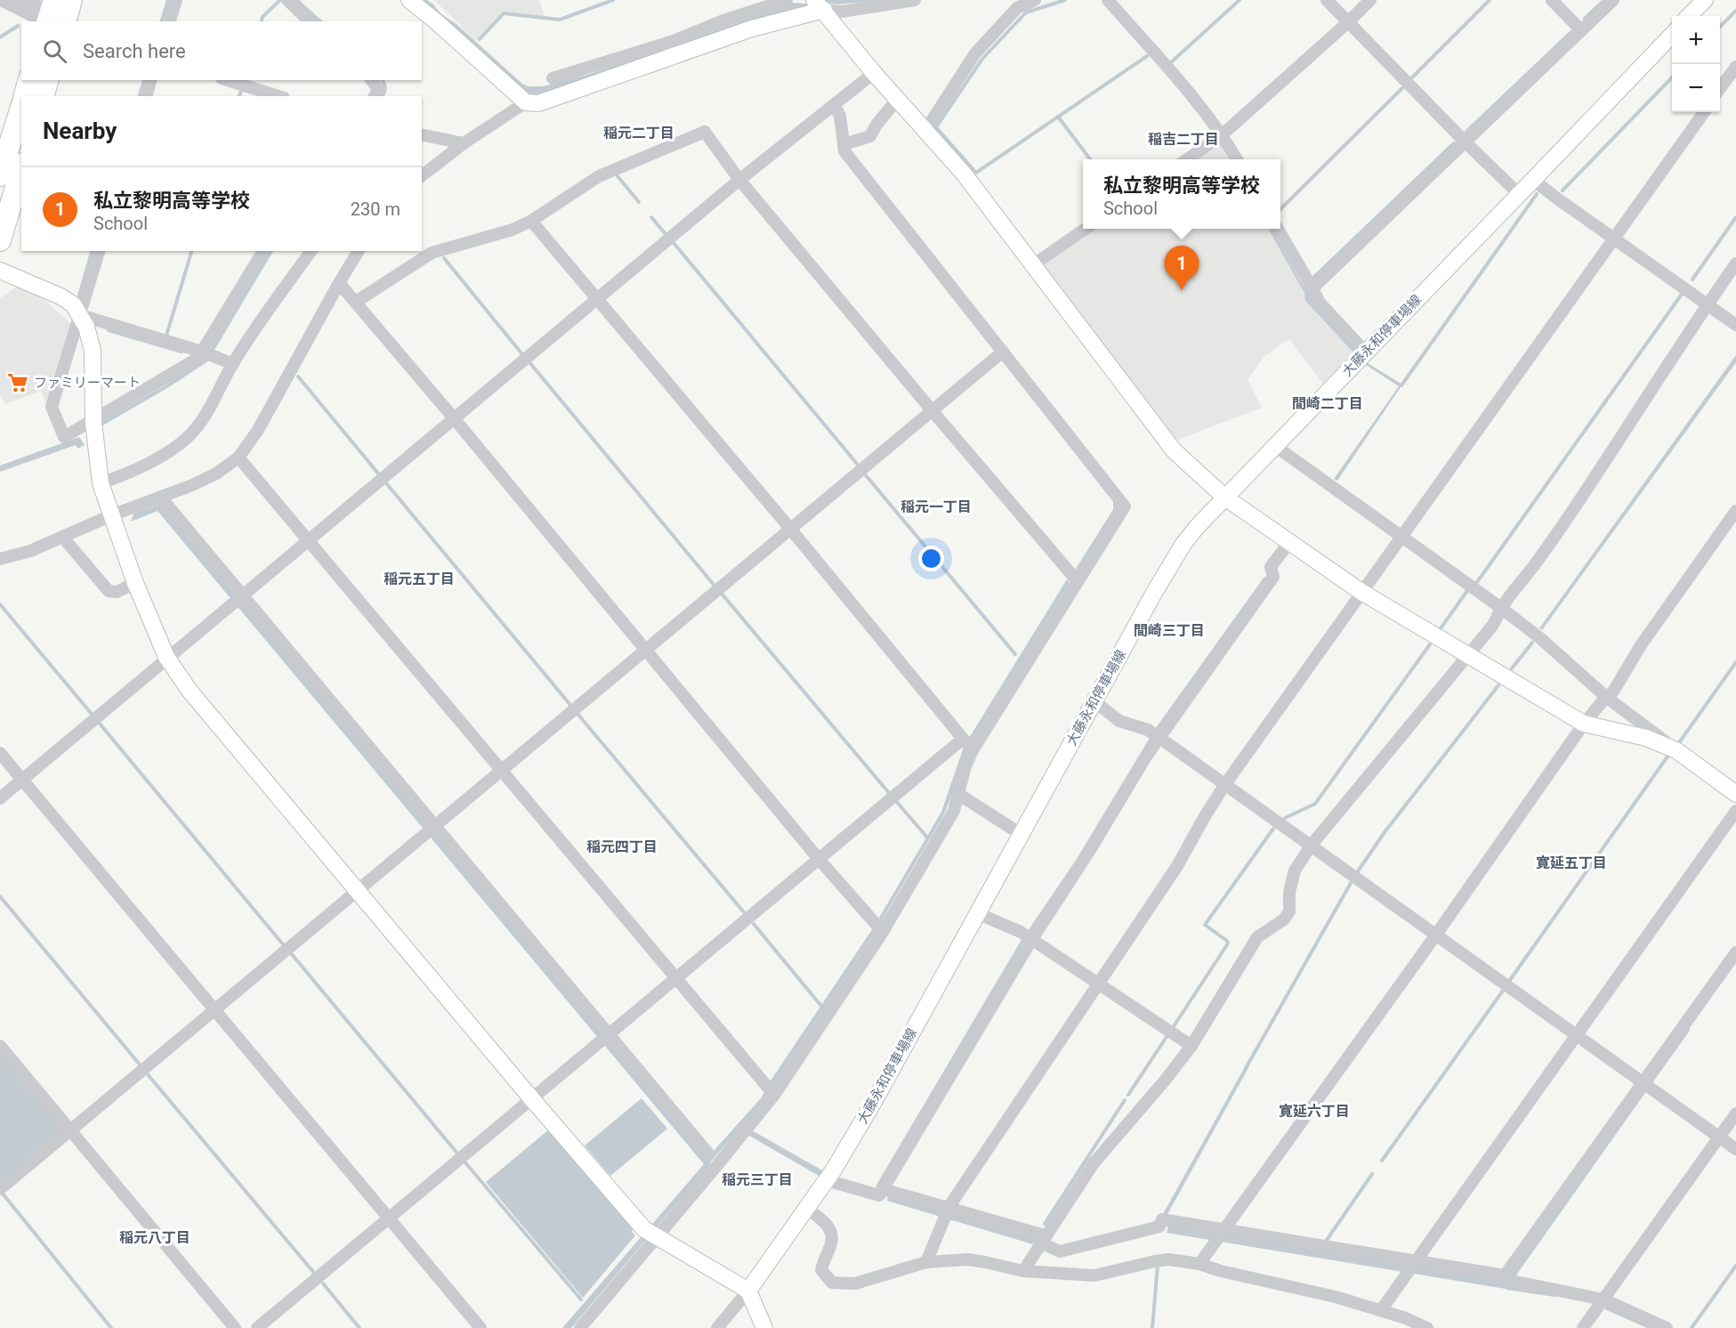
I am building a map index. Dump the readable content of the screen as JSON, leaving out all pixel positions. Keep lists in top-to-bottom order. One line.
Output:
{"streets":{"street":["大藤永和停車場線"]},"districts":["稲元二丁目","稲吉二丁目","間崎二丁目","稲元一丁目","稲元五丁目","間崎三丁目","稲元四丁目","寛延五丁目","寛延六丁目","稲元三丁目","稲元八丁目"],"places":{"supermarket":["ファミリーマート"]},"page":{"map_buttons":["+","−"],"search":"Search here","heading":"Nearby","popup":["私立黎明高等学校","School"],"list":[{"mark":"1","name":"私立黎明高等学校","note":"School","value":"230 m"}],"pins":"1"}}
